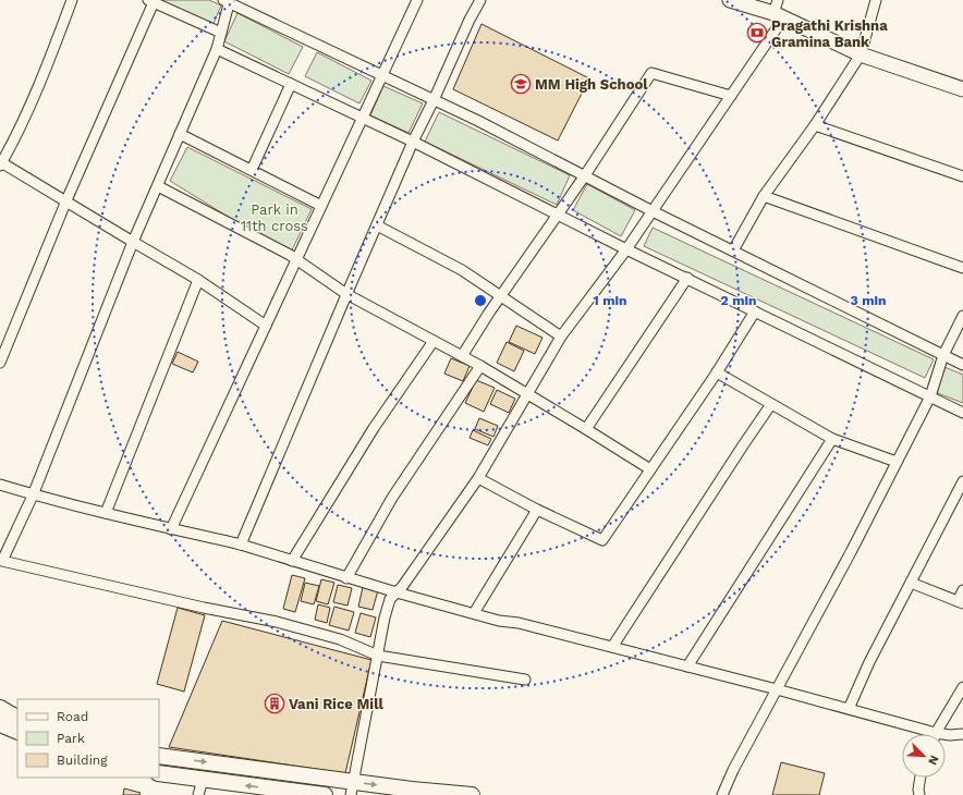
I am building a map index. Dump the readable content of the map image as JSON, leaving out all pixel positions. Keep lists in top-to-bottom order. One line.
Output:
{"parks":["Park in 11th cross"],"places":{"bank":["Pragathi Krishna Gramina Bank"],"school or university":["MM High School"],"building":["Vani Rice Mill"]},"legend":["Road","Park","Building"],"north":"bottom right","rings":["1 min","2 min","3 min"]}
